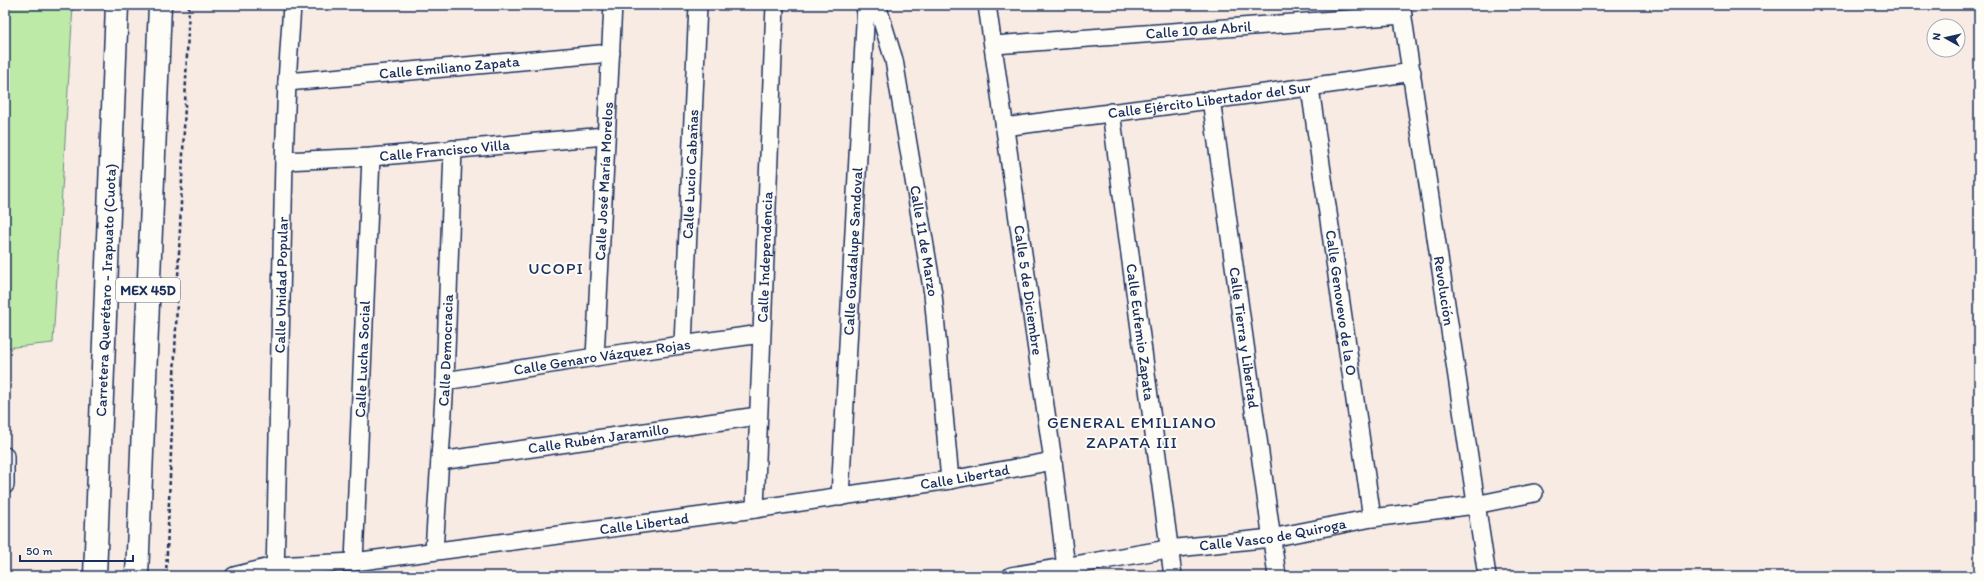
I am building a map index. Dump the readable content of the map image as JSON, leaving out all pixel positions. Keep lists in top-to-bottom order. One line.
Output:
{"streets":{"highway":["Carretera Querétaro - Irapuato (Cuota)","MEX 45D"],"street":["Calle 10 de Abril","Calle Emiliano Zapata","Calle Ejército Libertador del Sur","Calle Francisco Villa","Calle Lucio Cabañas","Calle José María Morelos","Calle 11 de Marzo","Calle Guadalupe Sandoval","Calle Independencia","Calle Unidad Popular","Calle 5 de Diciembre","Revolución","Calle Genovevo de la O","Calle Eufemio Zapata","Calle Tierra y Libertad","Calle Democracia","Calle Genaro Vázquez Rojas","Calle Lucha Social","Calle Rubén Jaramillo","Calle Libertad","Calle Vasco de Quiroga"]},"crossings":[["Calle 10 de Abril","Calle 5 de Diciembre"],["Calle 10 de Abril","Revolución"],["Calle Emiliano Zapata","Calle José María Morelos"],["Calle Emiliano Zapata","Calle Unidad Popular"],["Calle Ejército Libertador del Sur","Calle 5 de Diciembre"],["Calle Ejército Libertador del Sur","Revolución"],["Calle Ejército Libertador del Sur","Calle Genovevo de la O"],["Calle Ejército Libertador del Sur","Calle Eufemio Zapata"],["Calle Ejército Libertador del Sur","Calle Tierra y Libertad"],["Calle Francisco Villa","Calle José María Morelos"],["Calle Francisco Villa","Calle Unidad Popular"],["Calle Francisco Villa","Calle Democracia"],["Calle Francisco Villa","Calle Lucha Social"],["Calle Lucio Cabañas","Calle Genaro Vázquez Rojas"],["Calle José María Morelos","Calle Genaro Vázquez Rojas"],["Calle 11 de Marzo","Calle Libertad"],["Calle Guadalupe Sandoval","Calle Libertad"],["Calle Independencia","Calle Genaro Vázquez Rojas"],["Calle Independencia","Calle Rubén Jaramillo"],["Calle Independencia","Calle Libertad"],["Calle Unidad Popular","Calle Libertad"],["Calle 5 de Diciembre","Calle Libertad"],["Calle 5 de Diciembre","Calle Vasco de Quiroga"],["Revolución","Calle Vasco de Quiroga"],["Calle Genovevo de la O","Calle Vasco de Quiroga"],["Calle Eufemio Zapata","Calle Vasco de Quiroga"],["Calle Tierra y Libertad","Calle Vasco de Quiroga"],["Calle Democracia","Calle Genaro Vázquez Rojas"],["Calle Democracia","Calle Rubén Jaramillo"],["Calle Democracia","Calle Libertad"],["Calle Lucha Social","Calle Libertad"]],"districts":["UCOPI","GENERAL EMILIANO ZAPATA III"],"scale_bar":"50 m","north":"left"}
